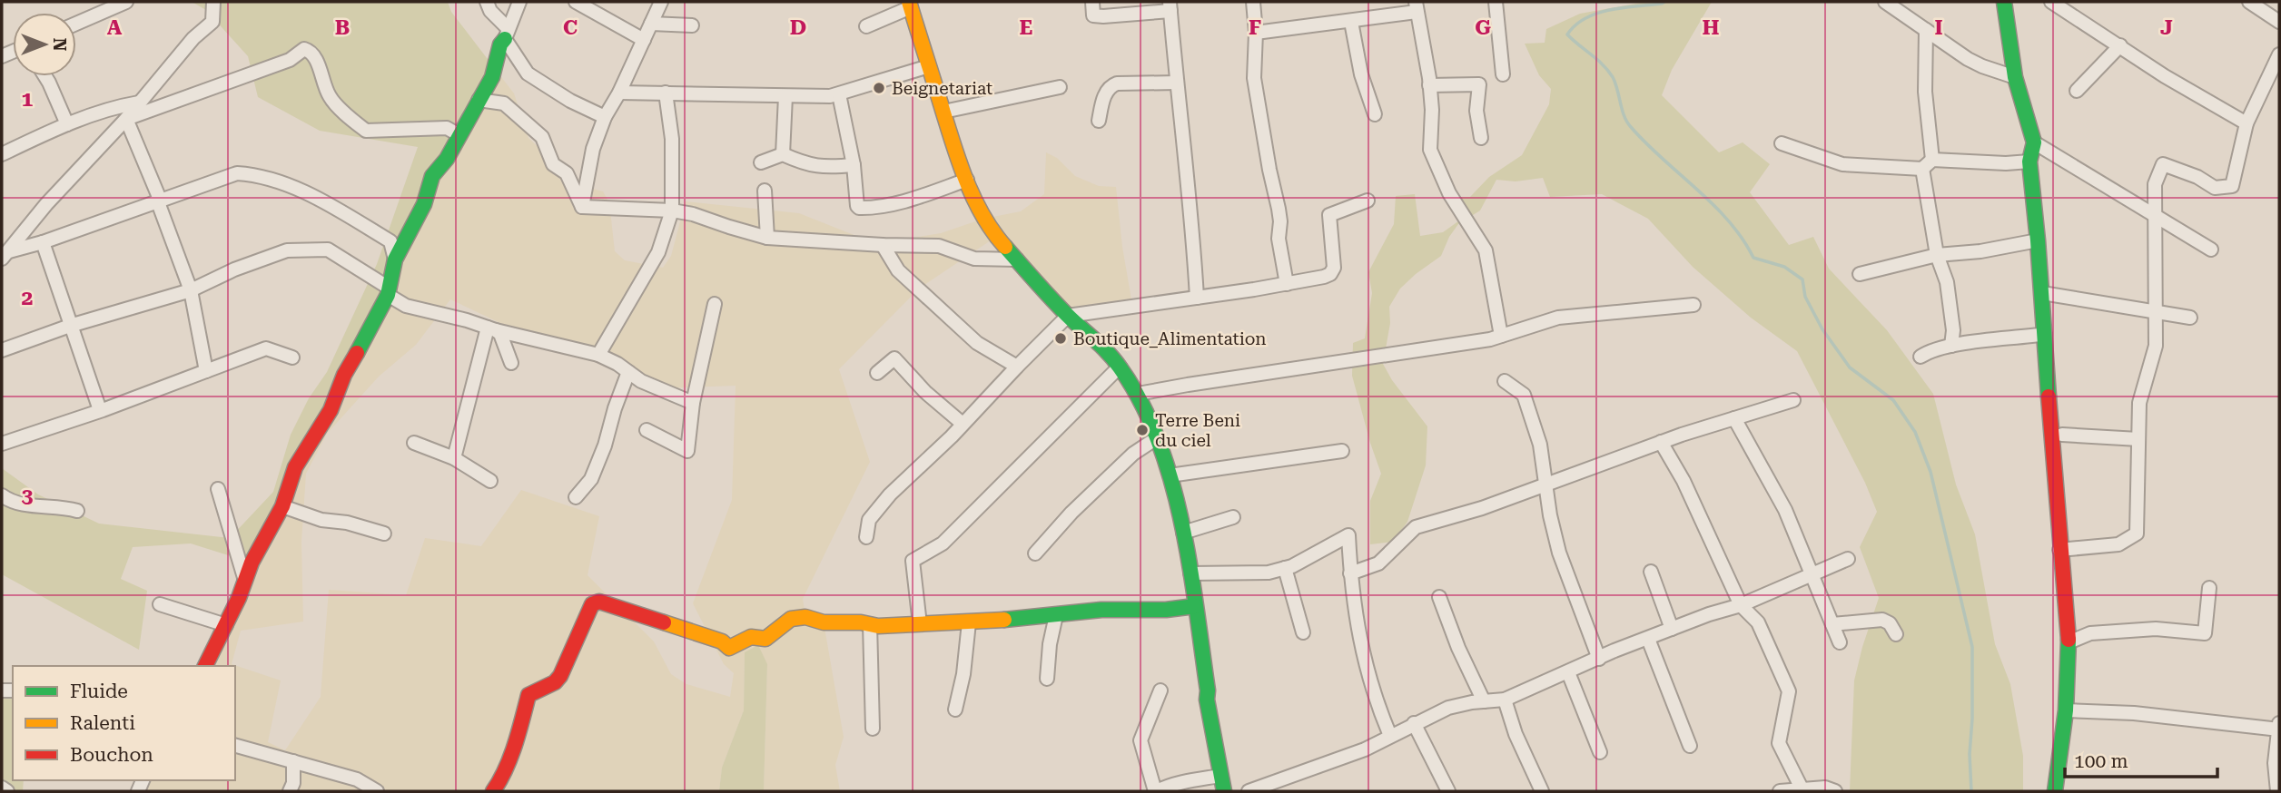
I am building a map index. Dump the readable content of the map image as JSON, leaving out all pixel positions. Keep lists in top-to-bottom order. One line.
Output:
{"places":["Beignetariat","Boutique_Alimentation","Terre Beni du ciel"],"legend":["Fluide","Ralenti","Bouchon"],"scale_bar":"100 m","north":"right","grid":{"columns":["A","B","C","D","E","F","G","H","I","J"],"rows":["1","2","3"]}}
